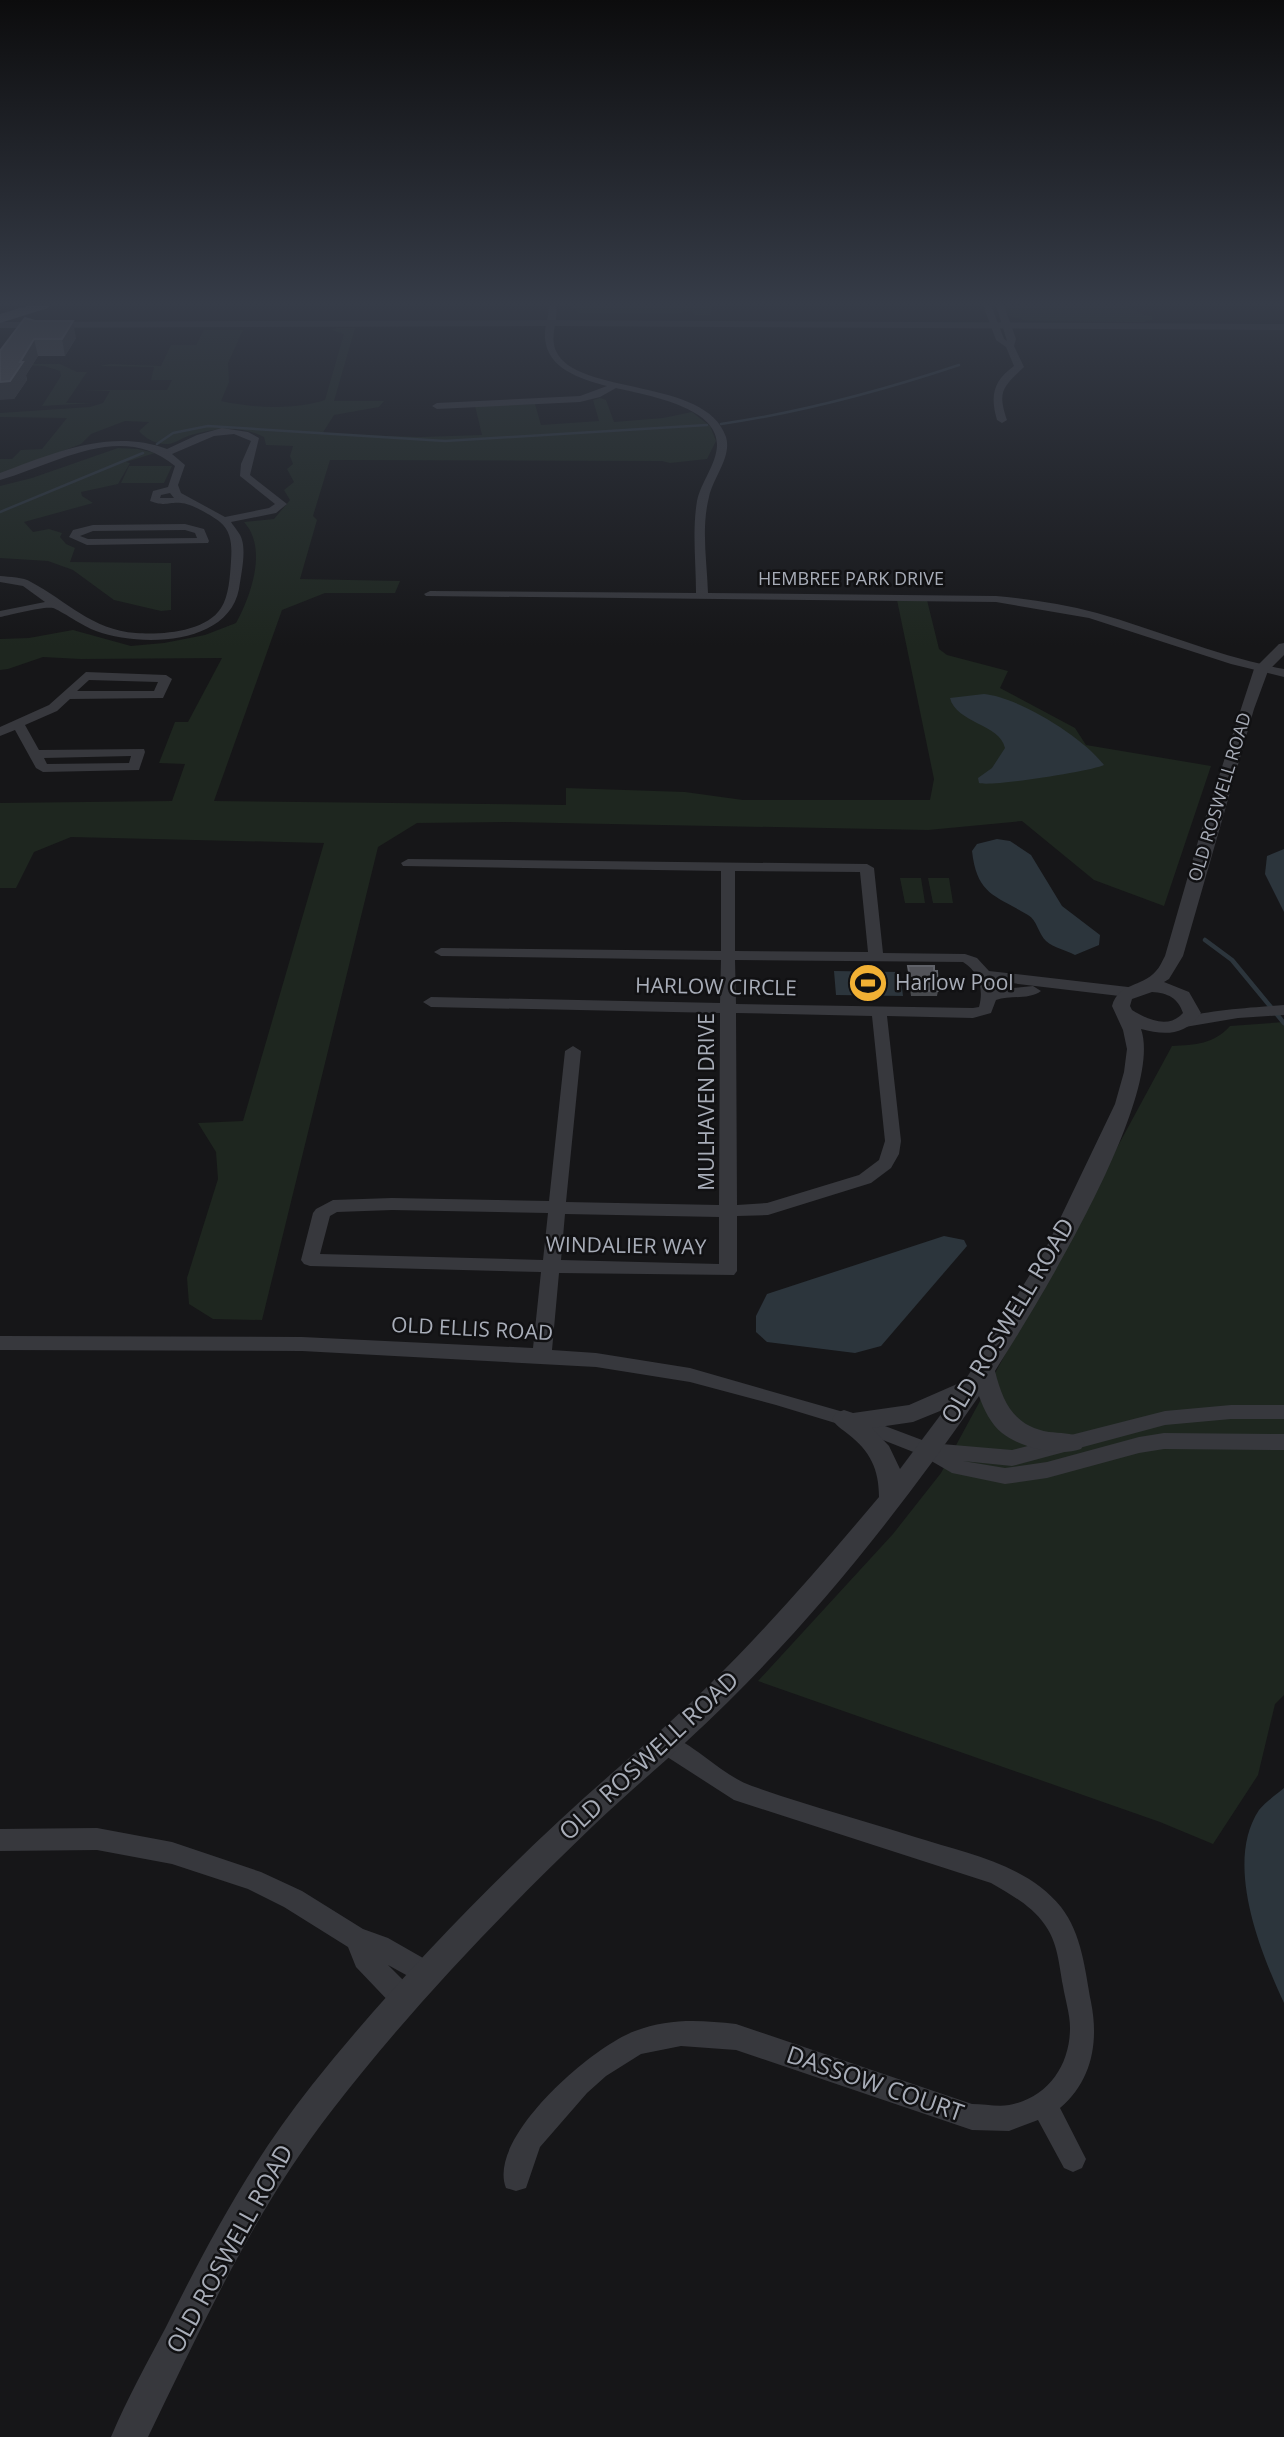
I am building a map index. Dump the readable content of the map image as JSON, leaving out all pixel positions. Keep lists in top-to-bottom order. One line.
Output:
{"streets":{"street":["HEMBREE PARK DRIVE","OLD ROSWELL ROAD","HARLOW CIRCLE","MULHAVEN DRIVE","WINDALIER WAY","OLD ELLIS ROAD","DASSOW COURT"]},"crossings":[["HEMBREE PARK DRIVE","OLD ROSWELL ROAD"],["OLD ROSWELL ROAD","HARLOW CIRCLE"],["OLD ROSWELL ROAD","OLD ELLIS ROAD"],["OLD ROSWELL ROAD","DASSOW COURT"],["HARLOW CIRCLE","MULHAVEN DRIVE"],["MULHAVEN DRIVE","WINDALIER WAY"]],"places":{"sports":["Harlow Pool"]}}
